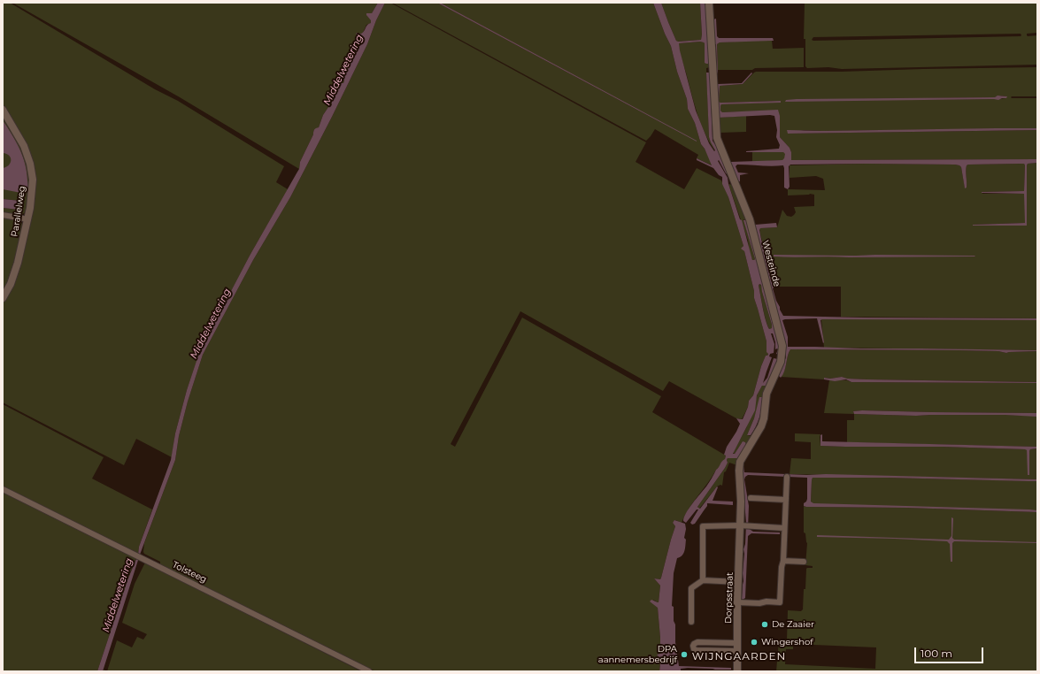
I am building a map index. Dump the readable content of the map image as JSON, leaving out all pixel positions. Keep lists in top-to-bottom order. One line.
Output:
{"streets":{"street":["Parallelweg","Westeinde","Tolsteeg","Dorpsstraat"]},"crossings":[["Westeinde","Dorpsstraat"]],"districts":["WIJNGAARDEN"],"water":["Middelwetering"],"places":["De Zaaier","Wingershof","DPA aannemersbedrijf"],"scale_bar":"100 m"}
